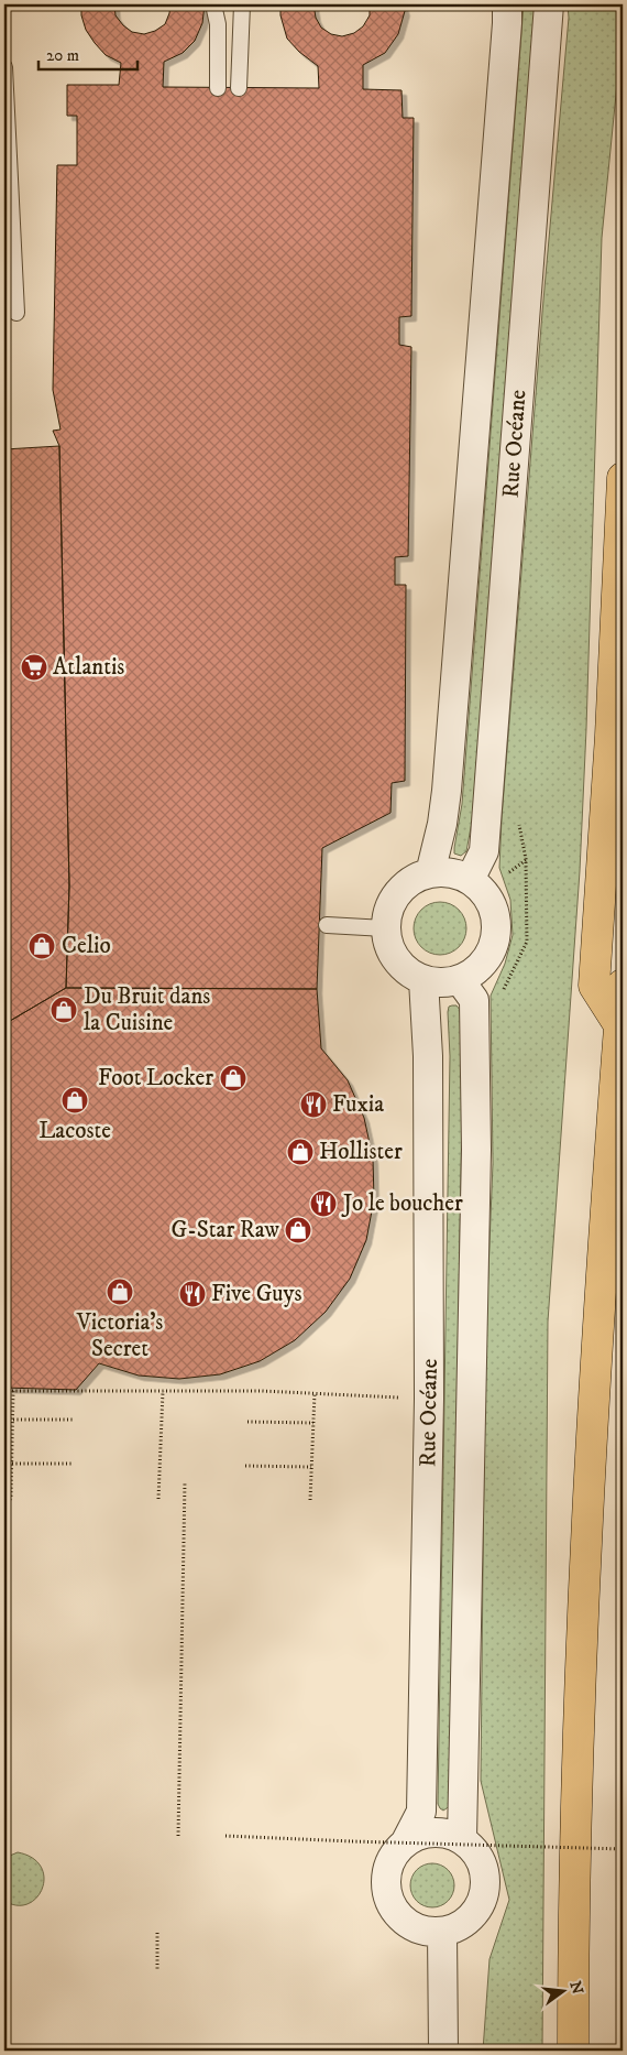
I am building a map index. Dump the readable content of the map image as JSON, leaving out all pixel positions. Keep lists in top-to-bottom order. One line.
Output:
{"streets":{"street":["Rue Océane"]},"places":{"supermarket":["Atlantis"],"shop":["Celio","Du Bruit dans la Cuisine","Foot Locker","Lacoste","Hollister","G-Star Raw","Victoria's Secret"],"restaurant":["Fuxia","Jo le boucher","Five Guys"]},"scale_bar":"20 m","north":"right"}
